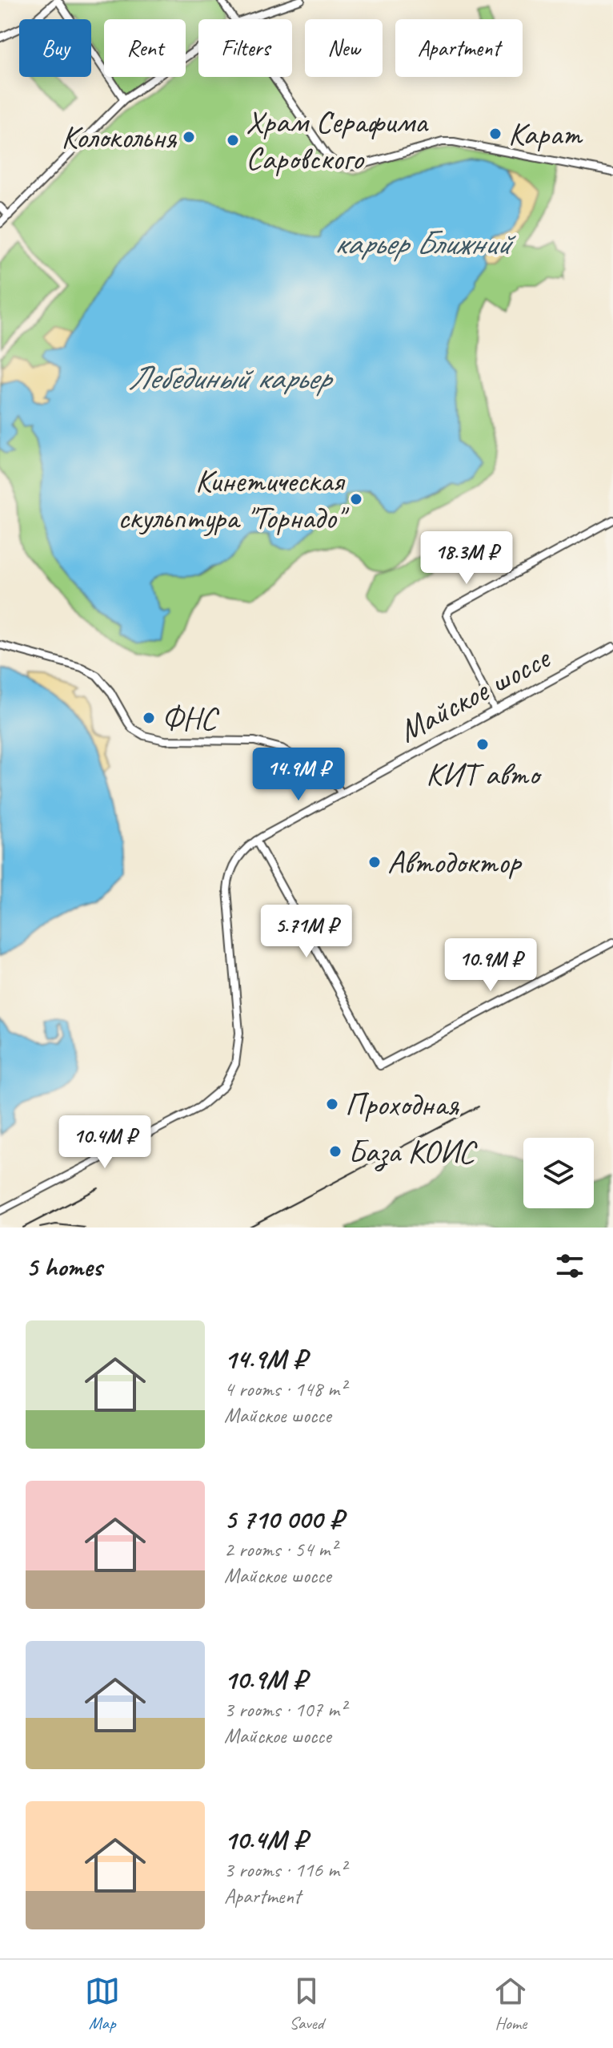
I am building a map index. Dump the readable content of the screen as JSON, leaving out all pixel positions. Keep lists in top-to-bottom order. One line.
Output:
{"streets":{"street":["Майское шоссе"]},"water":["карьер Ближний","Лебединый карьер"],"places":["Карат","Колокольня","Храм Серафима Саровского","Кинетическая скульптура \"Торнадо\"","ФНС","КИТ авто","Автодоктор","Проходная","База КОИС"],"page":{"chip":["Buy","Rent","Filters","New","Apartment"],"price":["18.3M ₽","14.9M ₽","5.71M ₽","10.9M ₽","10.4M ₽"],"heading":"5 homes","list":[{"name":"14.9M ₽","note":"4 rooms · 148 m² · Майское шоссе"},{"name":"5 710 000 ₽","note":"2 rooms · 54 m² · Майское шоссе"},{"name":"10.9M ₽","note":"3 rooms · 107 m² · Майское шоссе"},{"name":"10.4M ₽","note":"3 rooms · 116 m² · Apartment"}],"tabs":["Map","Saved","Home"]}}
